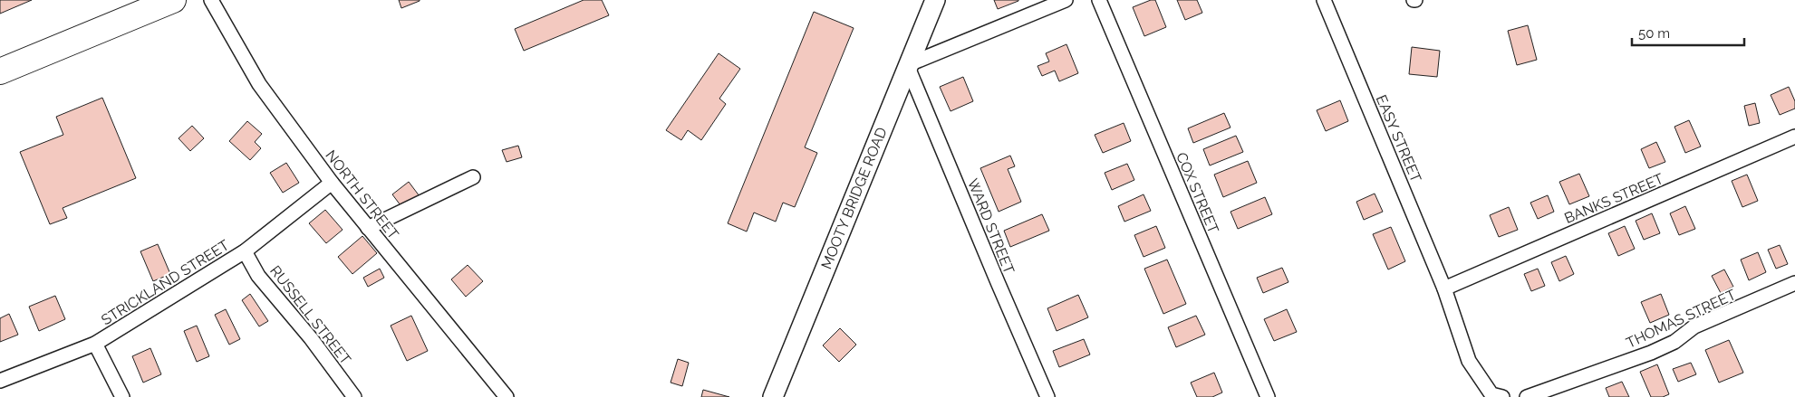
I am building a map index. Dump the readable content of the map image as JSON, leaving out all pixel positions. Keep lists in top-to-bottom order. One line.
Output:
{"streets":{"street":["EASY STREET","COX STREET","NORTH STREET","MOOTY BRIDGE ROAD","BANKS STREET","WARD STREET","STRICKLAND STREET","RUSSELL STREET","THOMAS STREET"]},"crossings":[["EASY STREET","BANKS STREET"],["NORTH STREET","STRICKLAND STREET"],["MOOTY BRIDGE ROAD","WARD STREET"],["STRICKLAND STREET","RUSSELL STREET"]],"scale_bar":"50 m"}
